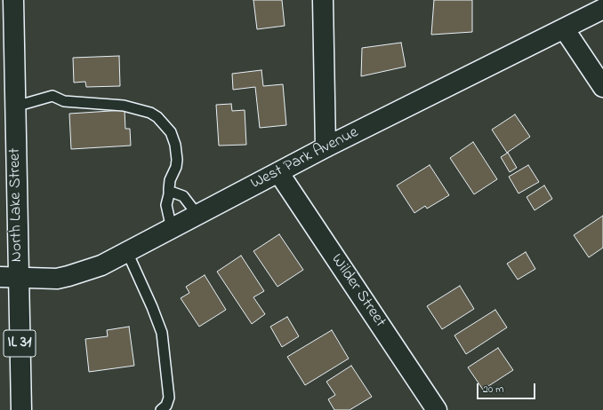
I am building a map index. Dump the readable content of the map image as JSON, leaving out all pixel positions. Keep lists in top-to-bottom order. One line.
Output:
{"streets":{"street":["West Park Avenue","North Lake Street","Wilder Street","IL 31"]},"crossings":[["West Park Avenue","North Lake Street"],["West Park Avenue","Wilder Street"]],"scale_bar":"20 m"}
